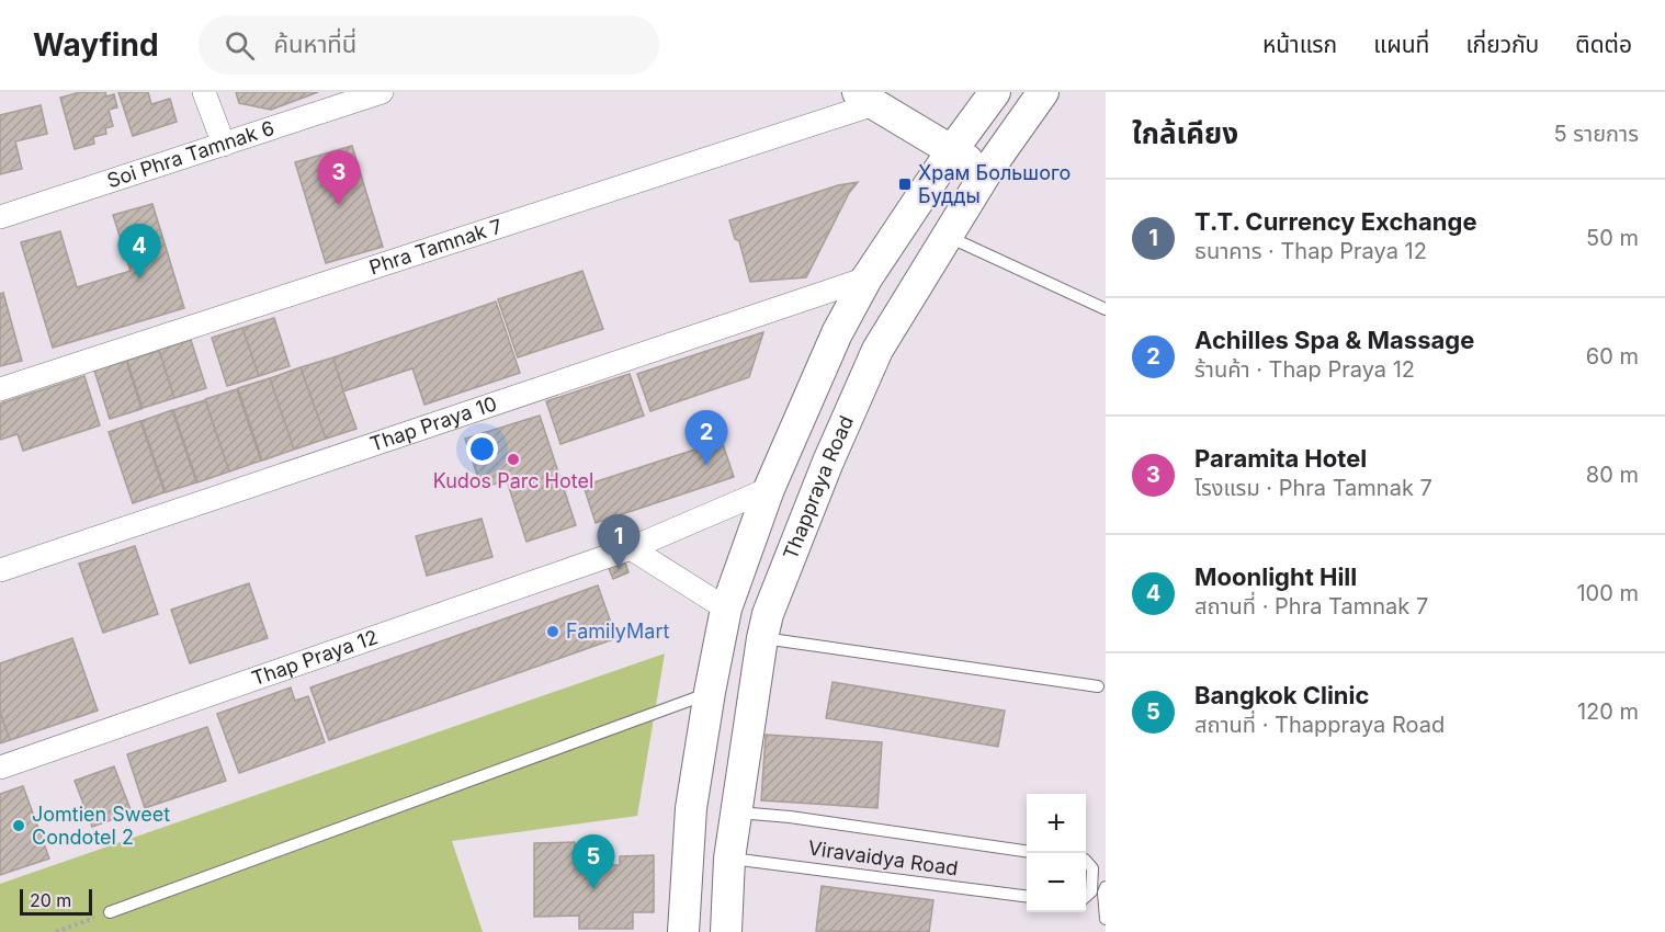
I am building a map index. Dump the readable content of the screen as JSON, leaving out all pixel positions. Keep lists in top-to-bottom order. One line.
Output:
{"streets":{"main road":["Thappraya Road"],"street":["Soi Phra Tamnak 6","Phra Tamnak 7","Thap Praya 10","Thap Praya 12"],"lane":["Viravaidya Road"]},"crossings":[["Thappraya Road","Viravaidya Road"]],"places":{"transit":["Храм Большого Будды"],"other":["Kudos Parc Hotel","FamilyMart","Jomtien Sweet Condotel 2"]},"scale_bar":"20 m","page":{"header":"Wayfind","search":"ค้นหาที่นี่","nav":["หน้าแรก","แผนที่","เกี่ยวกับ","ติดต่อ"],"heading":["ใกล้เคียง","5 รายการ"],"pins":["3","4","2","1","5"],"list":[{"mark":"1","name":"T.T. Currency Exchange","note":"ธนาคาร · Thap Praya 12","value":"50 m"},{"mark":"2","name":"Achilles Spa & Massage","note":"ร้านค้า · Thap Praya 12","value":"60 m"},{"mark":"3","name":"Paramita Hotel","note":"โรงแรม · Phra Tamnak 7","value":"80 m"},{"mark":"4","name":"Moonlight Hill","note":"สถานที่ · Phra Tamnak 7","value":"100 m"},{"mark":"5","name":"Bangkok Clinic","note":"สถานที่ · Thappraya Road","value":"120 m"}],"map_buttons":["+","−"],"scale":"20 m"}}
